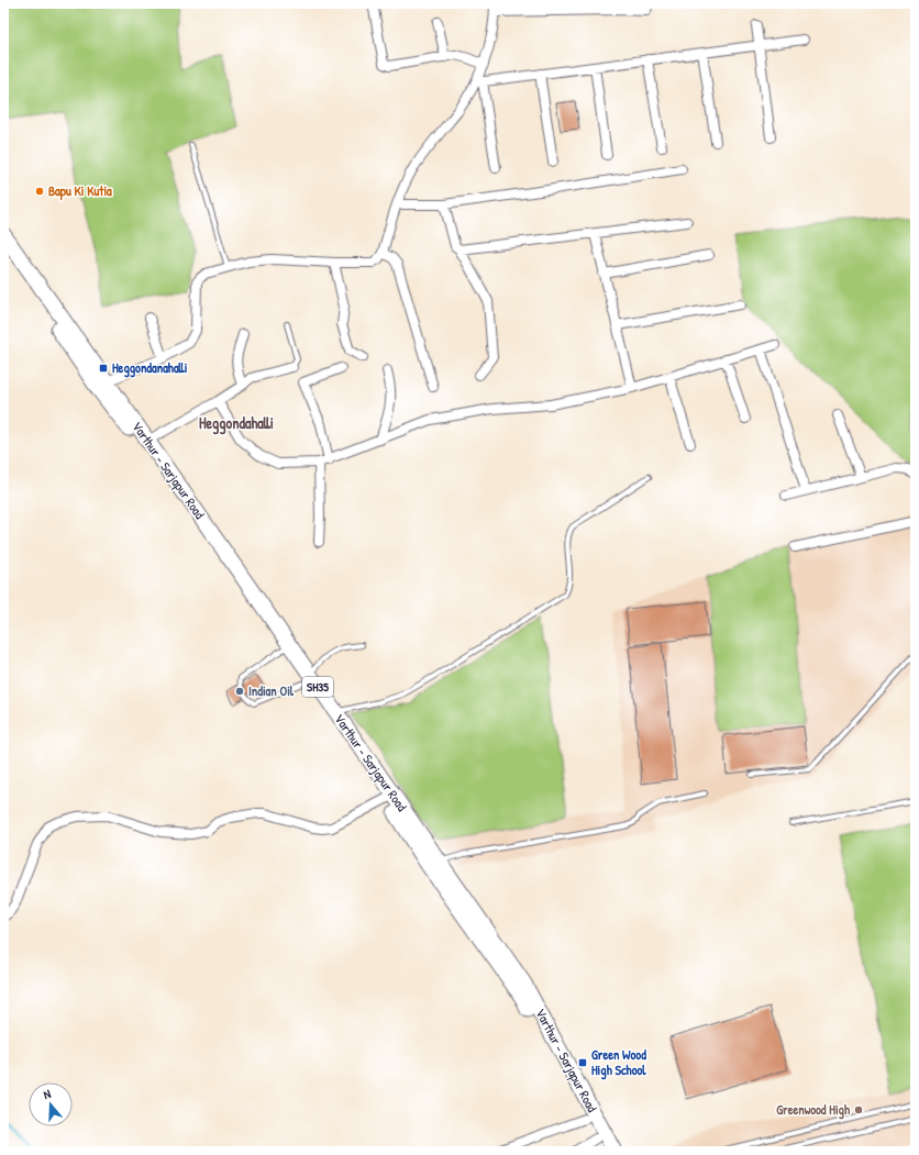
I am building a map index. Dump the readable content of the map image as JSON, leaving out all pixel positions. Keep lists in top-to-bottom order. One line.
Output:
{"streets":{"main road":["Varthur - Sarjapur Road","SH35"]},"districts":["Heggondahalli"],"places":{"other":["Bapu Ki Kutia","Indian Oil","Greenwood High"],"transit":["Heggondanahalli","Green Wood High School"]},"north":"top"}
